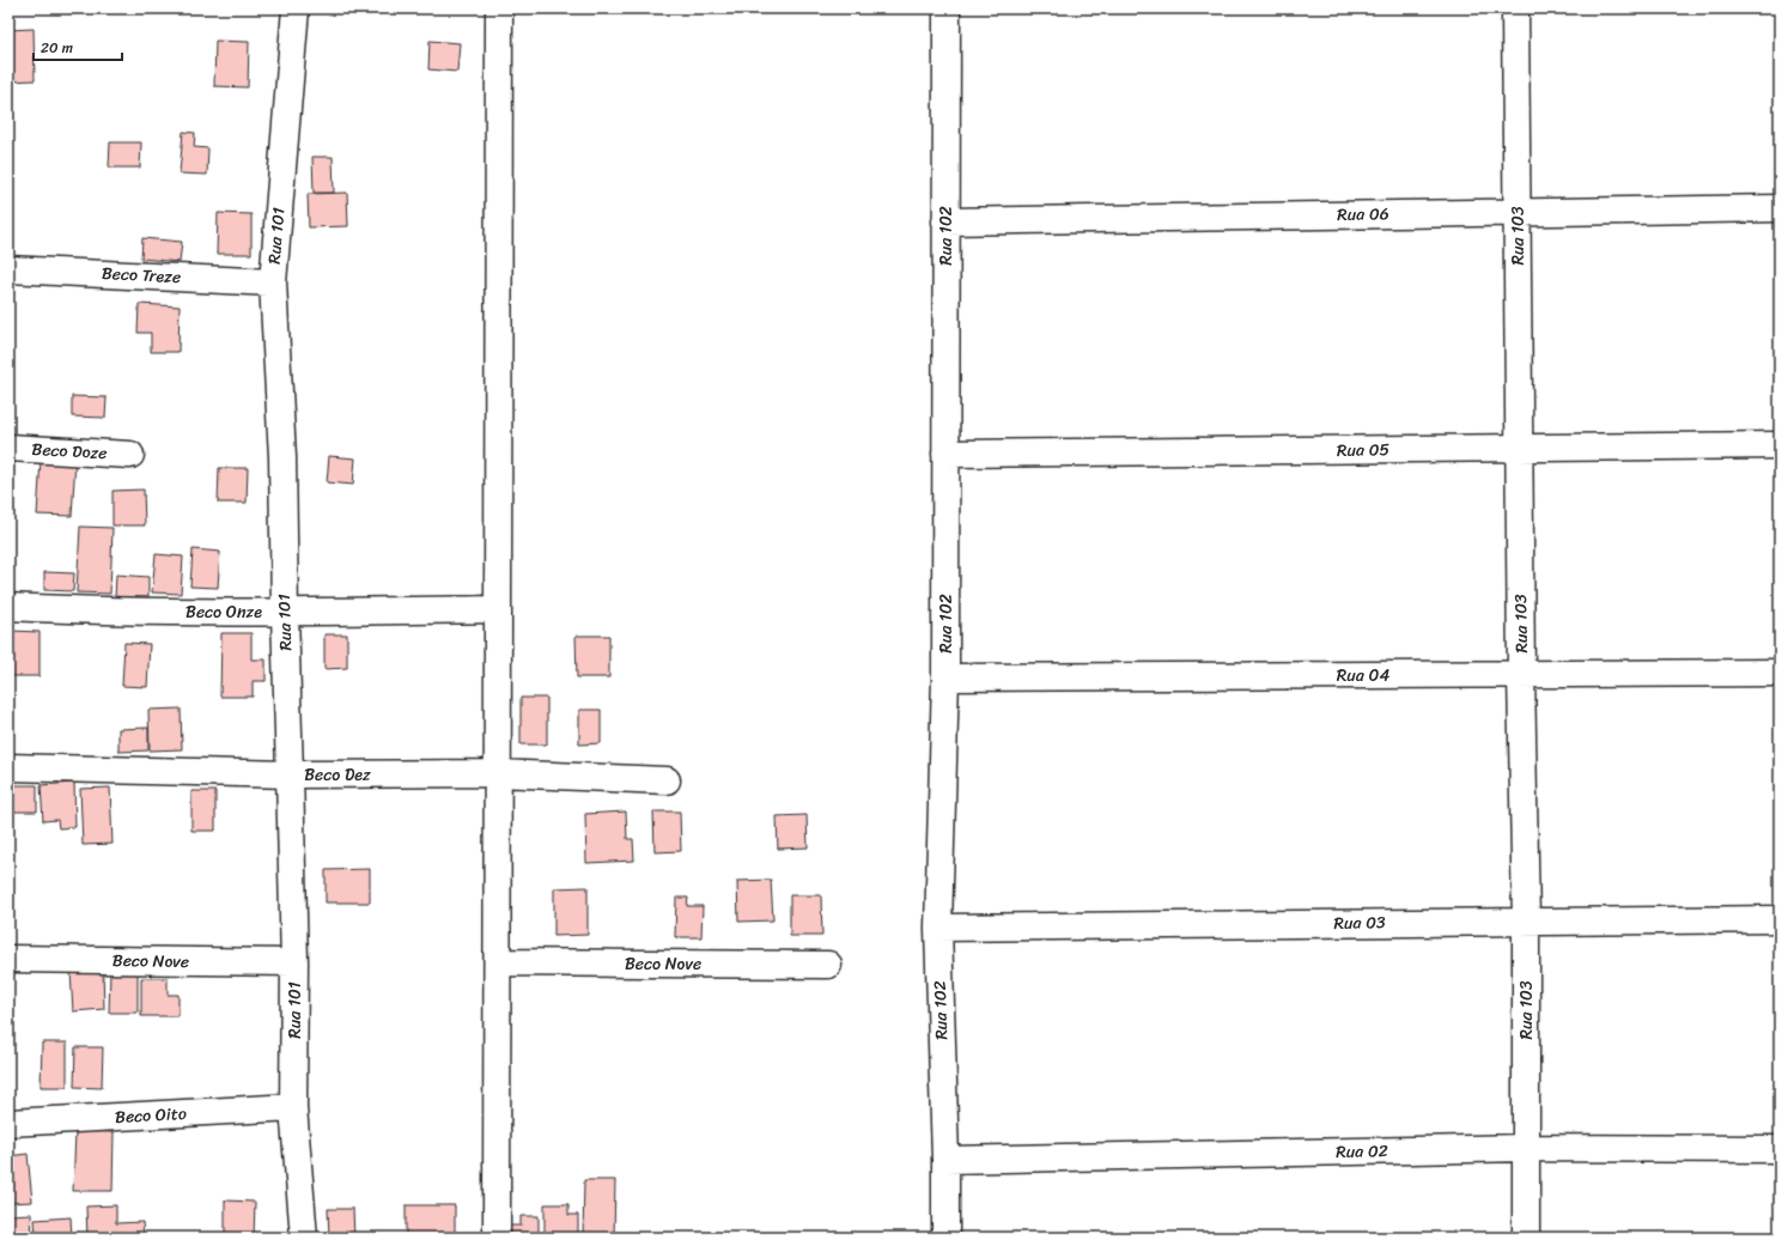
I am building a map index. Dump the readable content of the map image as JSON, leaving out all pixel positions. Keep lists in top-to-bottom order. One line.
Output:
{"streets":{"street":["Rua 06","Rua 101","Rua 102","Rua 103","Beco Treze","Rua 05","Beco Doze","Beco Onze","Rua 04","Beco Dez","Rua 03","Beco Nove","Beco Oito","Rua 02"]},"crossings":[["Rua 06","Rua 102"],["Rua 06","Rua 103"],["Rua 101","Beco Treze"],["Rua 101","Beco Onze"],["Rua 101","Beco Dez"],["Rua 101","Beco Nove"],["Rua 101","Beco Oito"],["Rua 102","Rua 05"],["Rua 102","Rua 04"],["Rua 102","Rua 03"],["Rua 102","Rua 02"],["Rua 103","Rua 05"],["Rua 103","Rua 04"],["Rua 103","Rua 03"],["Rua 103","Rua 02"]],"scale_bar":"20 m"}
